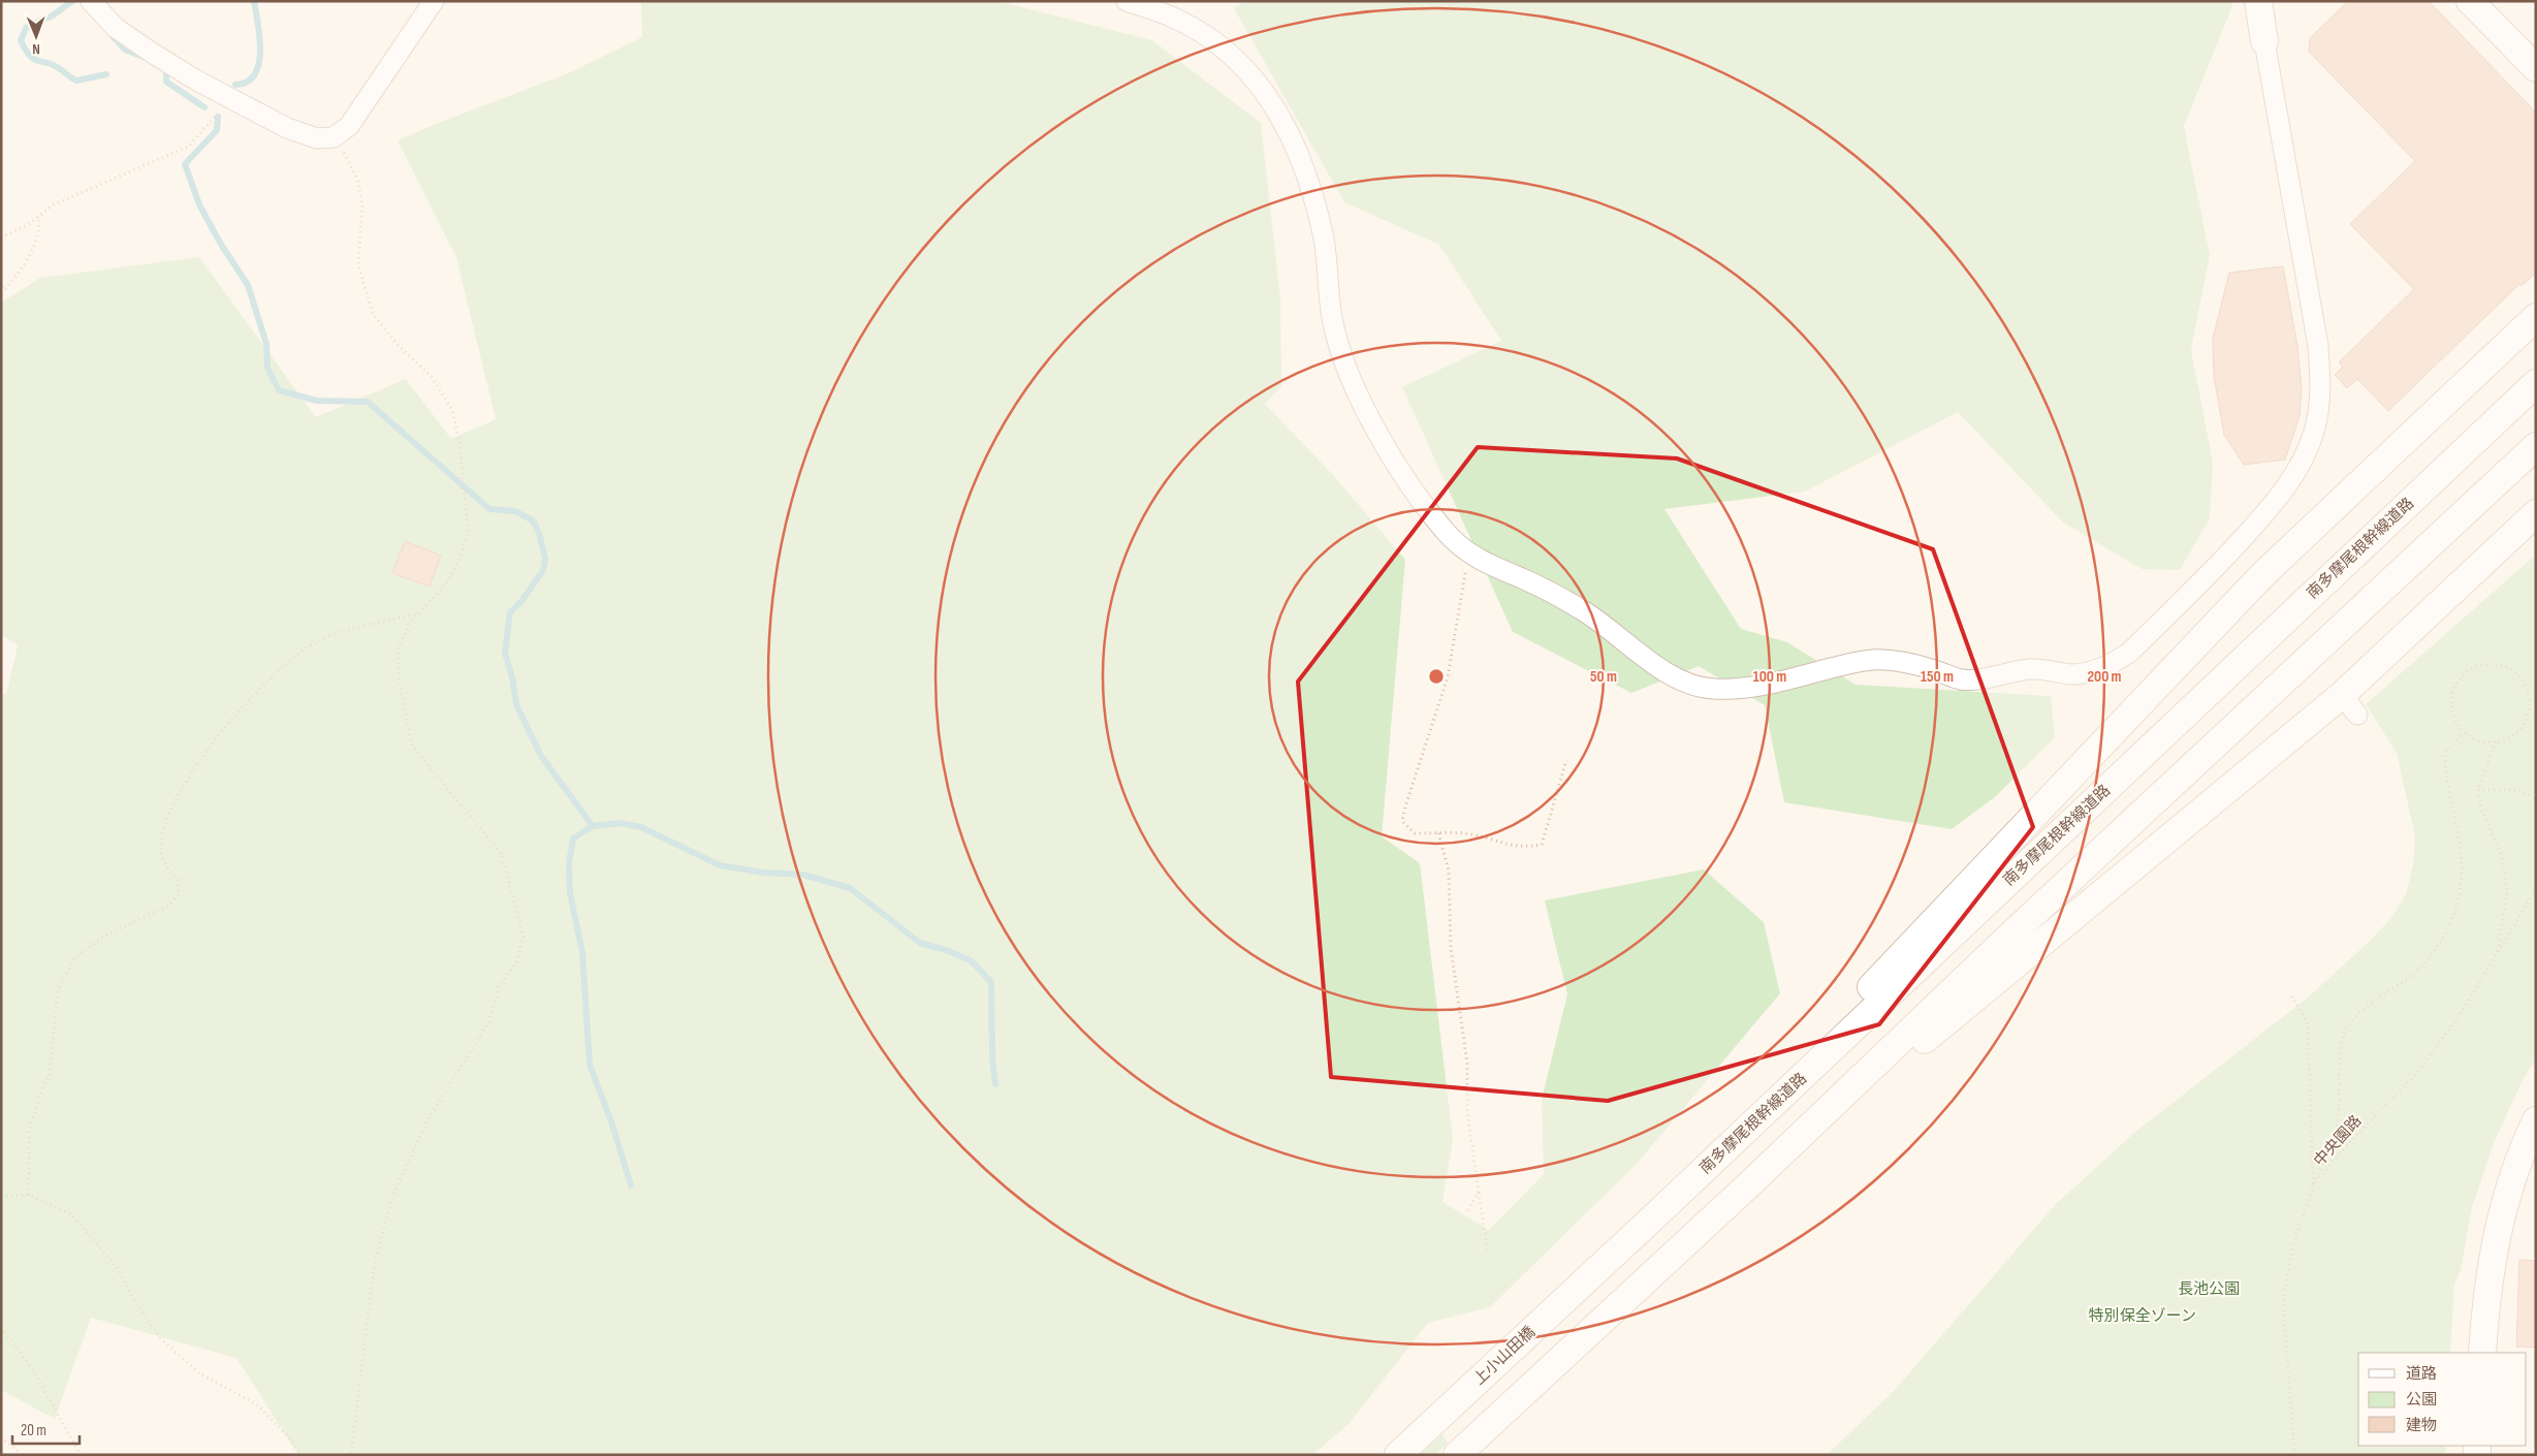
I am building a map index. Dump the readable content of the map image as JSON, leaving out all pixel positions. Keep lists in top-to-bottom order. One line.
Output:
{"streets":{"main road":["南多摩尾根幹線道路","上小山田橋"],"path":["中央園路"]},"crossings":[["南多摩尾根幹線道路","上小山田橋"]],"parks":["長池公園","特別保全ゾーン"],"legend":["道路","公園","建物"],"scale_bar":"20 m","north":"bottom","rings":["50 m","100 m","150 m","200 m"]}
